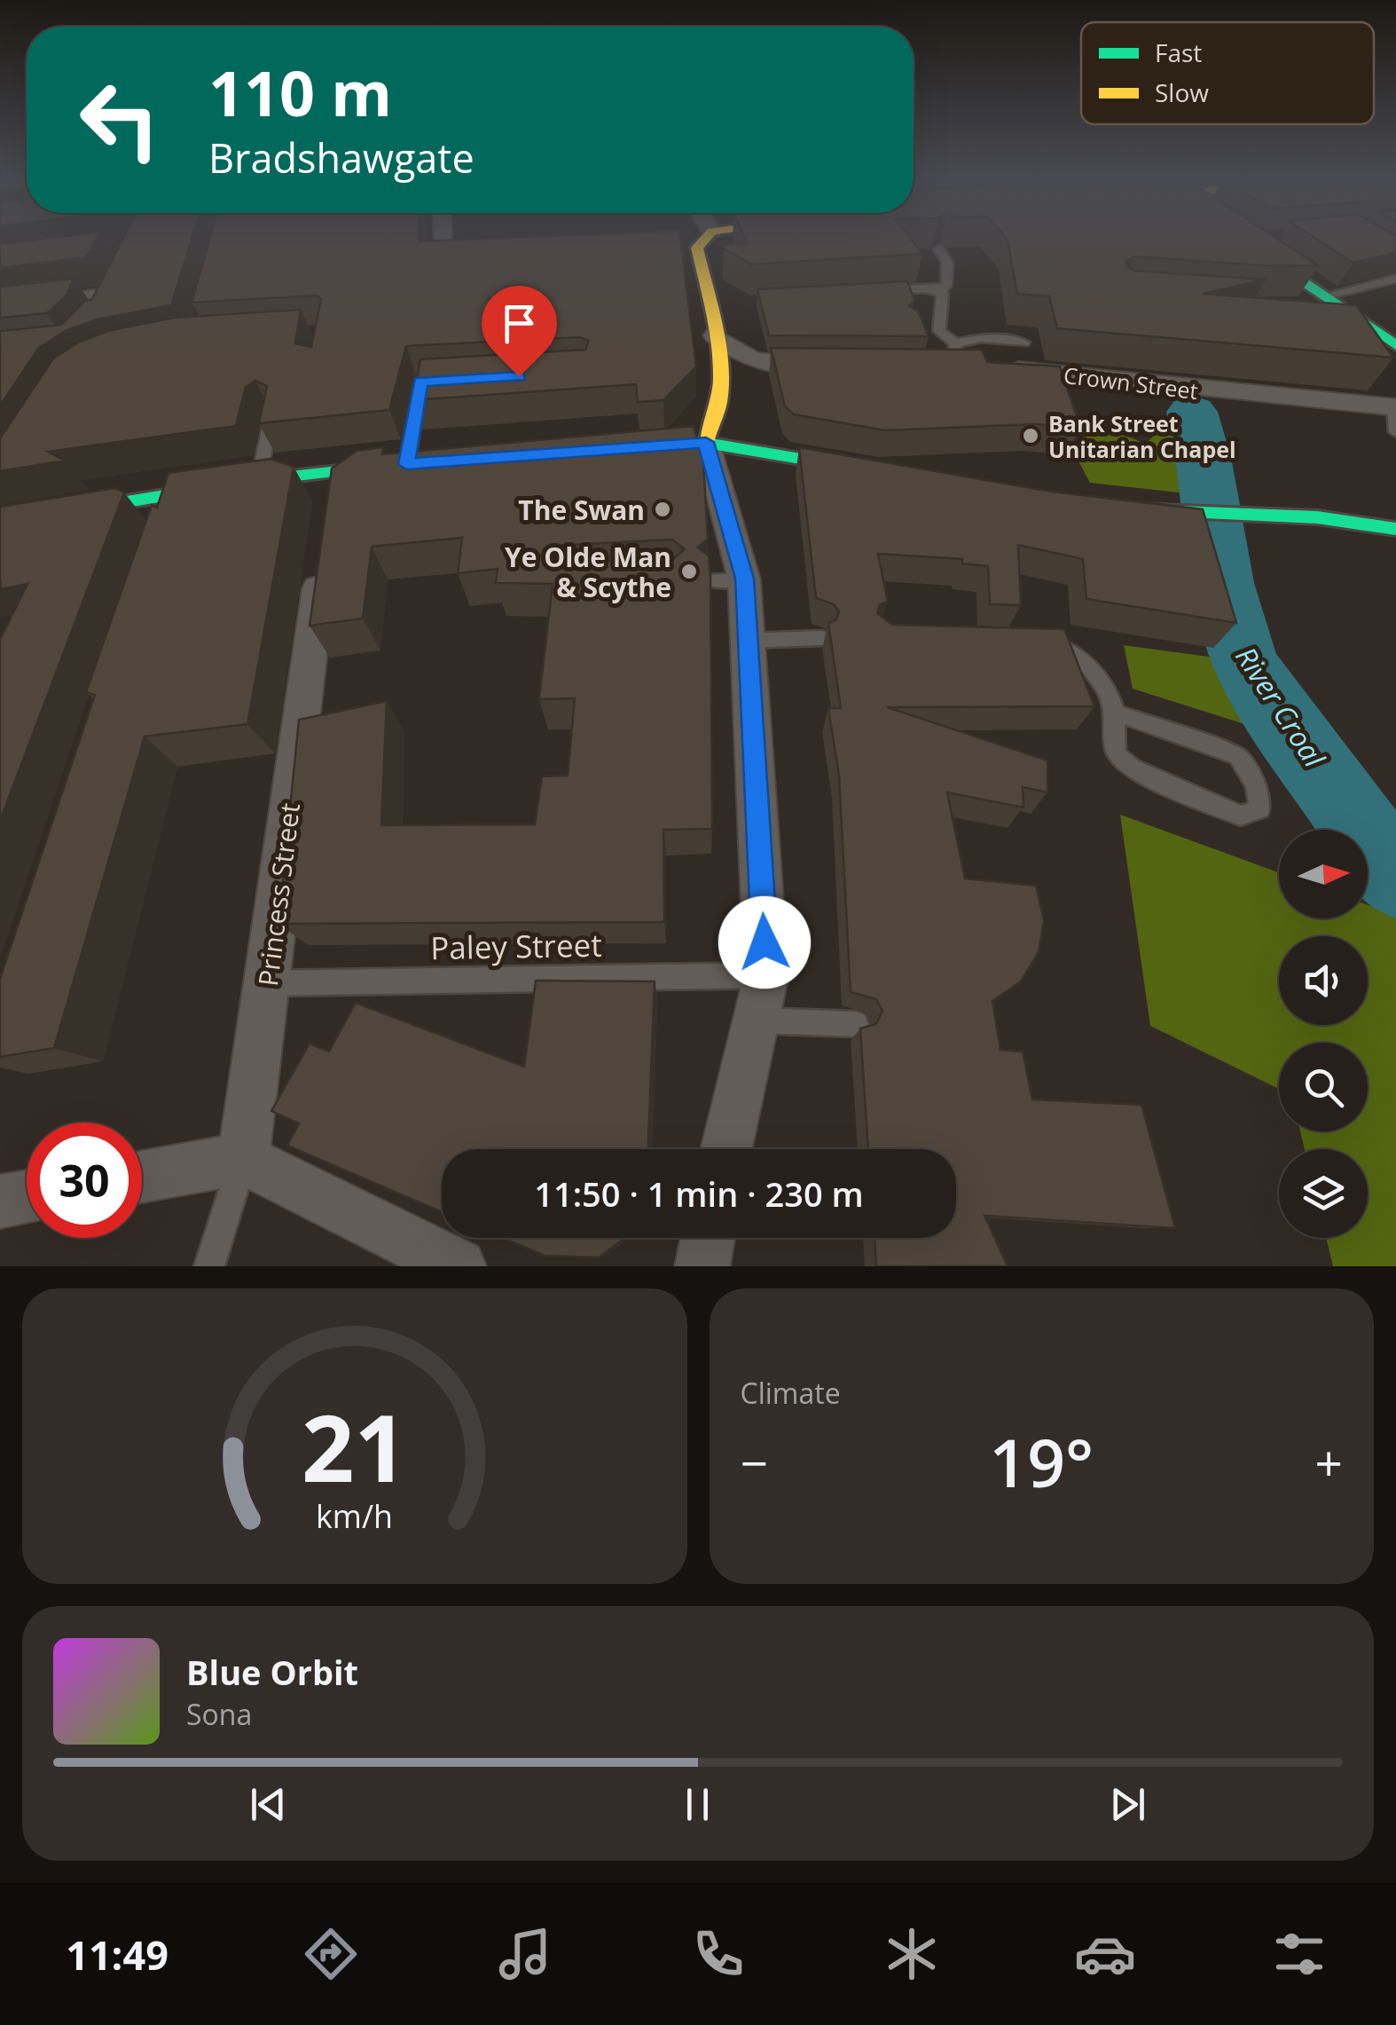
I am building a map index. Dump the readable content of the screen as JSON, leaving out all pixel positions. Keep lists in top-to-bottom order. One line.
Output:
{"streets":{"street":["Crown Street","Princess Street"],"lane":["Paley Street"]},"crossings":[["Princess Street","Paley Street"]],"water":["River Croal"],"places":["Bank Street Unitarian Chapel","The Swan","Ye Olde Man & Scythe"],"legend":["Fast","Slow"],"north":"right","page":{"turn":["110 m","Bradshawgate"],"limit":"30","trip":"11:50 · 1 min · 230 m","tile":"Climate","heat":["−","19°","+"],"song":["Blue Orbit","Sona"],"tabs":"11:49","gauge":["21","km/h"]}}
